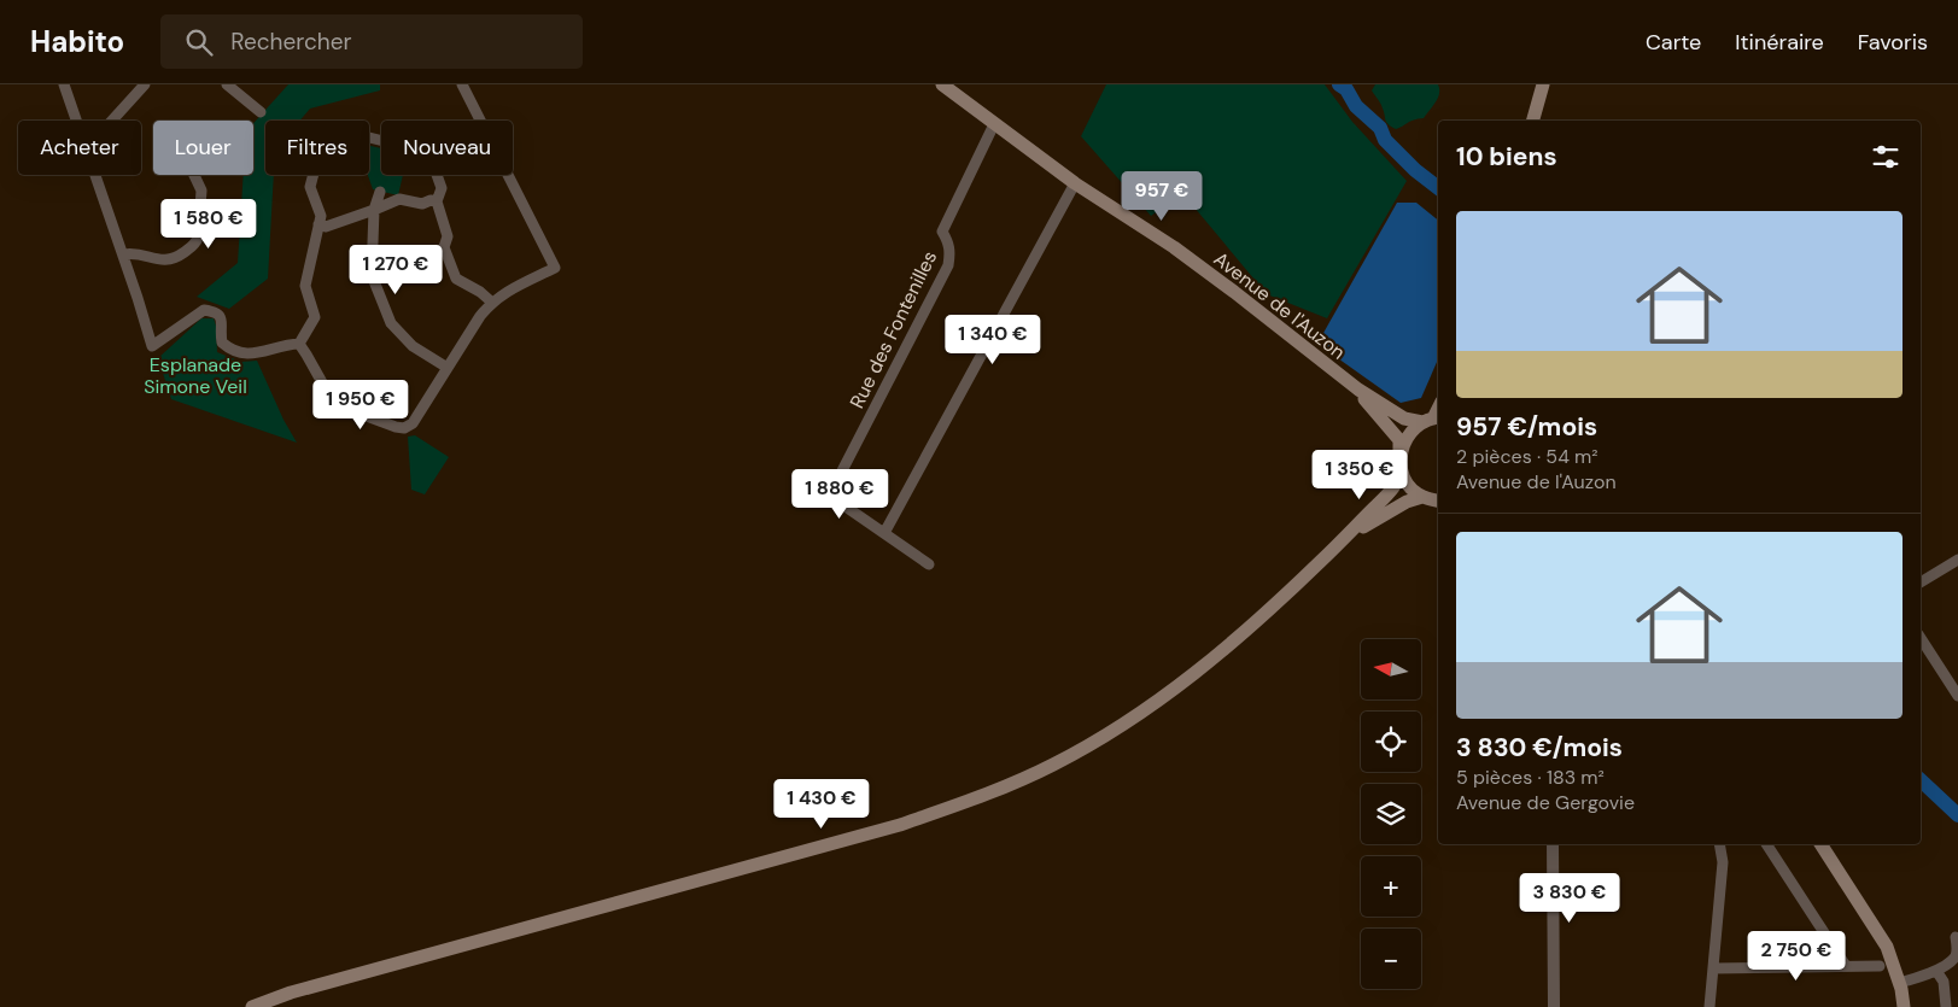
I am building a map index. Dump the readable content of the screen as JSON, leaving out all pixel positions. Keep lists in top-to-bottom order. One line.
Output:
{"streets":{"main road":["Avenue de l'Auzon"],"street":["Rue des Fontenilles"]},"crossings":[["Avenue de l'Auzon","Rue des Fontenilles"]],"parks":["Esplanade Simone Veil"],"north":"left","page":{"header":"Habito","search":"Rechercher","nav":["Carte","Itinéraire","Favoris"],"chip":["Acheter","Louer","Filtres","Nouveau"],"heading":"10 biens","price":["957 €","1 580 €","1 270 €","1 340 €","1 950 €","1 350 €","1 880 €","1 430 €","3 830 €","2 750 €"],"list":[{"name":"957 €/mois","note":"2 pièces · 54 m² · Avenue de l'Auzon"},{"name":"3 830 €/mois","note":"5 pièces · 183 m² · Avenue de Gergovie"}],"map_buttons":["+","−"]}}
